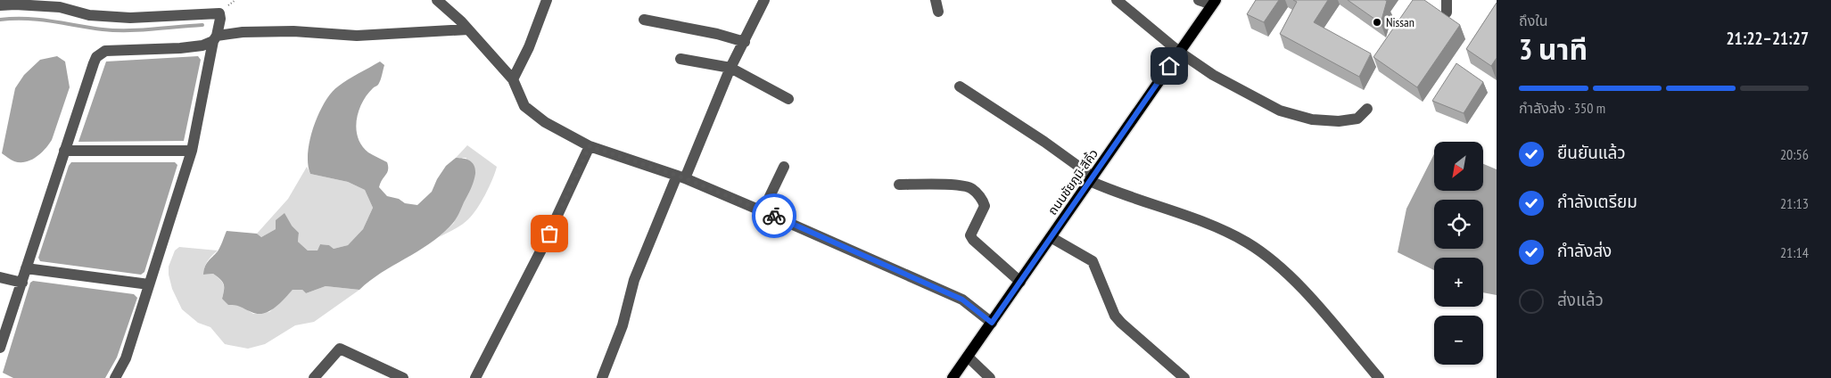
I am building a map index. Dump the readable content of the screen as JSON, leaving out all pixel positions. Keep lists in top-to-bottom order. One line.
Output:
{"streets":{"main road":["ถนนชัยภูมิ-สีคิ้ว"]},"places":["Nissan"],"north":"bottom left","page":{"heading":["3 นาที","ถึงใน","21:22–21:27"],"bar":"กำลังส่ง · 350 m","list":[["ยืนยันแล้ว","20:56"],["กำลังเตรียม","21:13"],["กำลังส่ง","21:14"],"ส่งแล้ว"],"map_buttons":["+","−"]}}
